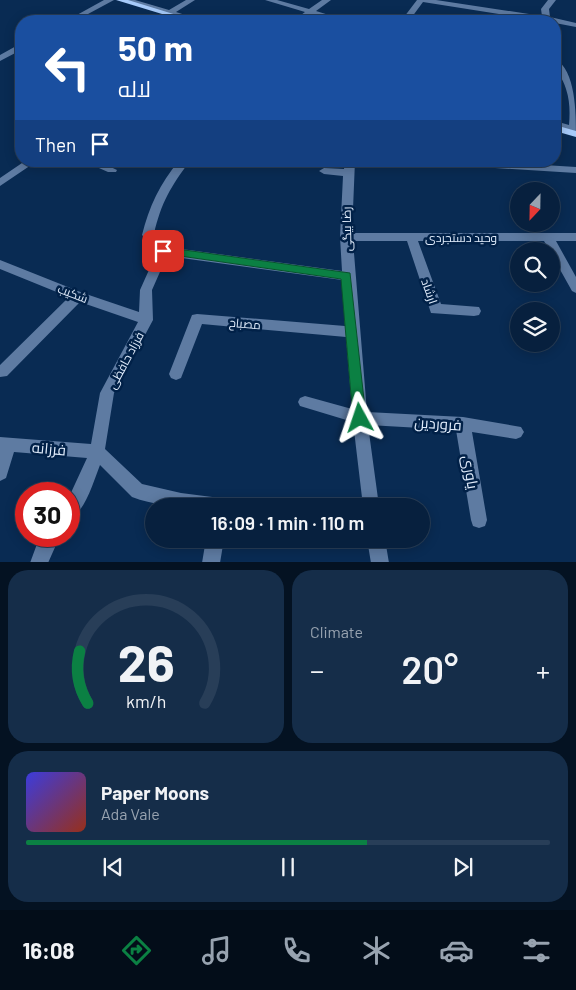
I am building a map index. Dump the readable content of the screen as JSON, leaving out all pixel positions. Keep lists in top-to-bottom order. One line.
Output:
{"streets":{"street":["رضا بیگی","وحید دستجردی","ارشاد","شکیب","مصباح","فرزاد حافظی","فروردین","فرزانه","یاوری"]},"crossings":[["رضا بیگی","وحید دستجردی"],["رضا بیگی","مصباح"],["رضا بیگی","فروردین"],["وحید دستجردی","ارشاد"],["شکیب","فرزاد حافظی"],["فرزاد حافظی","فرزانه"],["فروردین","یاوری"]],"north":"bottom","page":{"turn":["50 m","لاله"],"then":"Then","limit":"30","trip":"16:09 · 1 min · 110 m","tile":"Climate","heat":["−","20°","+"],"song":["Paper Moons","Ada Vale"],"tabs":"16:08","gauge":["26","km/h"]}}
